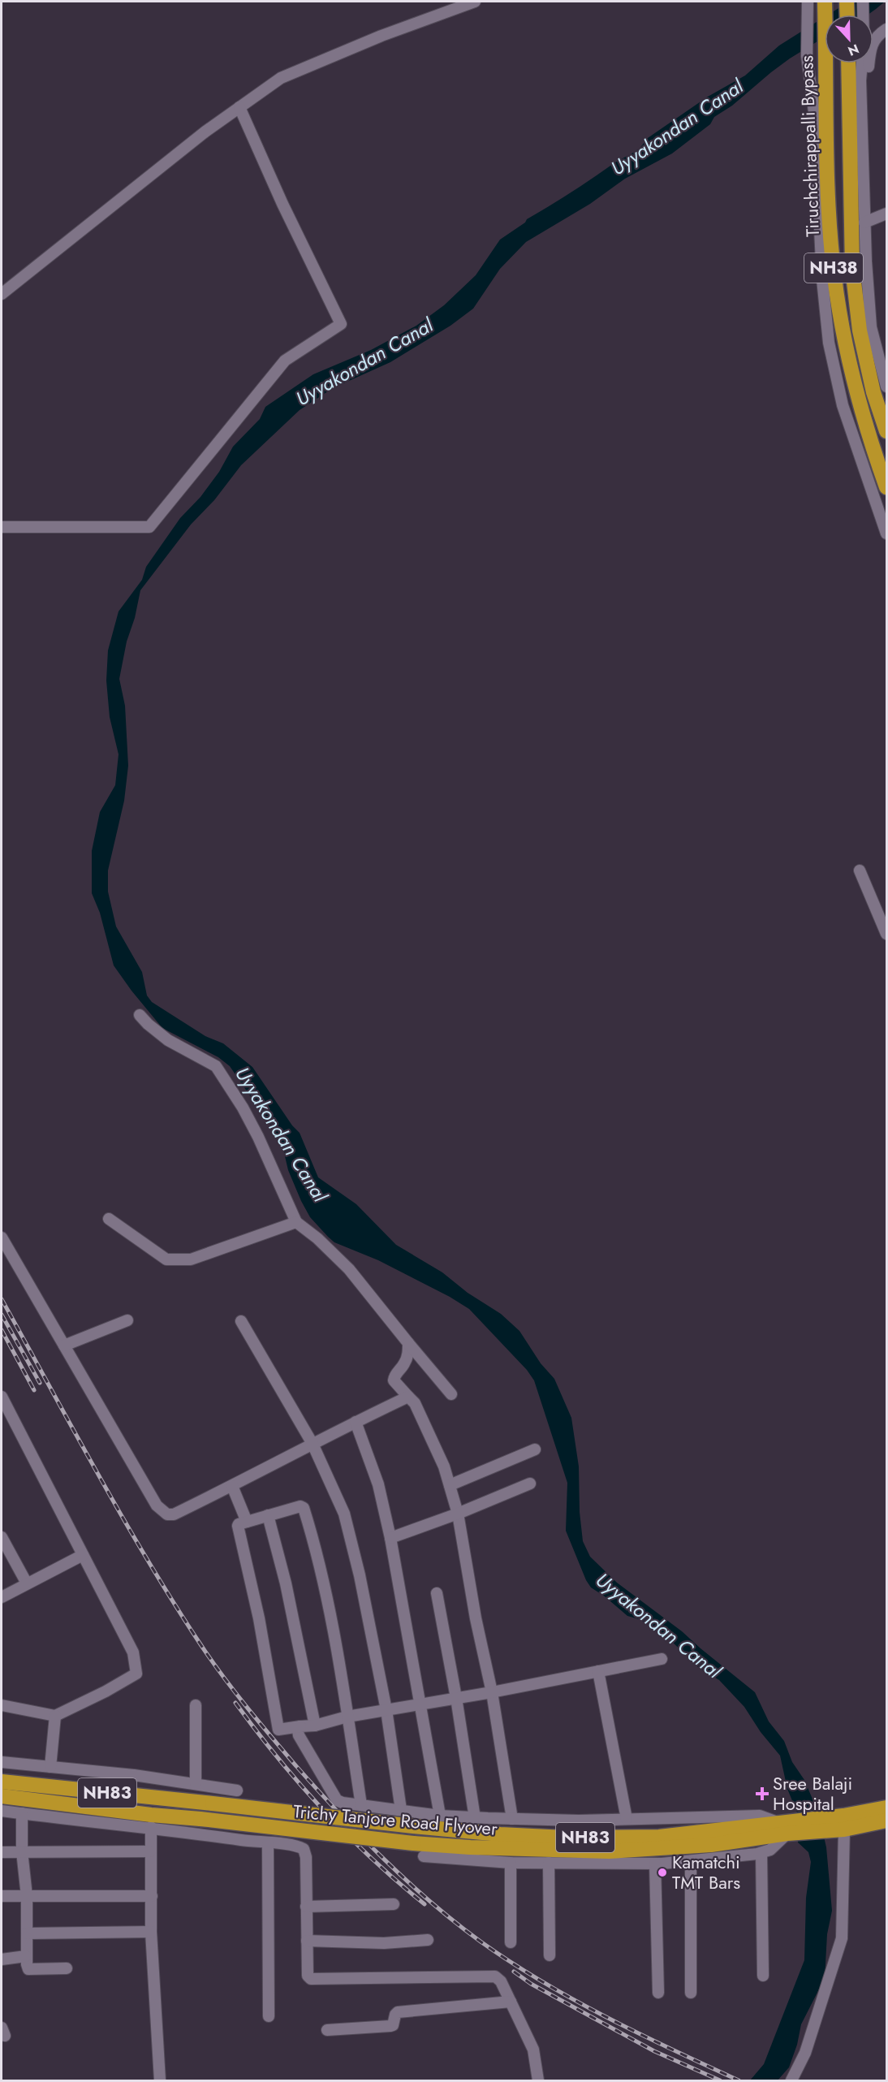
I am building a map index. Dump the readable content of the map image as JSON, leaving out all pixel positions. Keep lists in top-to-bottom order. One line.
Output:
{"streets":{"highway":["Tiruchchirappalli Bypass","NH38","NH83","Trichy Tanjore Road Flyover"]},"crossings":[["NH83","Trichy Tanjore Road Flyover"]],"water":["Uyyakondan Canal"],"places":{"health":["Sree Balaji Hospital"],"other":["Kamatchi TMT Bars"]},"north":"bottom"}
